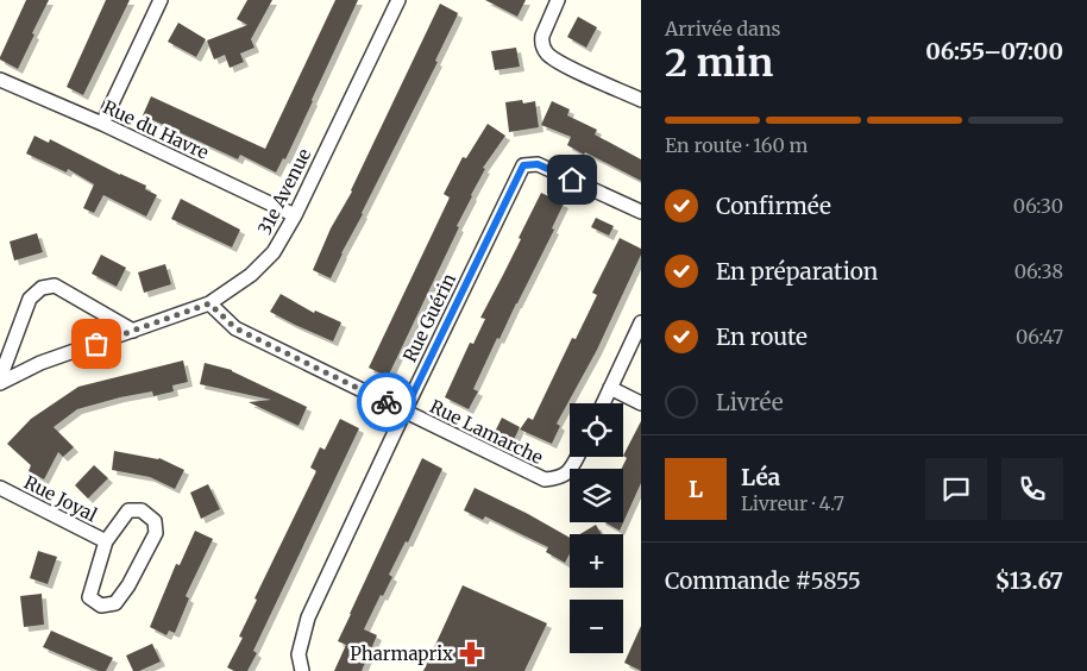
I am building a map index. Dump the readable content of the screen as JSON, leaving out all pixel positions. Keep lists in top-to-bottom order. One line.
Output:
{"streets":{"street":["Rue du Havre","31e Avenue","Rue Guérin","Rue Lamarche","Rue Joyal"]},"crossings":[["Rue du Havre","31e Avenue"],["31e Avenue","Rue Lamarche"],["Rue Guérin","Rue Lamarche"]],"places":{"pharmacy":["Pharmaprix"]},"page":{"heading":["2 min","Arrivée dans","06:55–07:00"],"panel":["Léa","Livreur · 4.7","Commande #5855","$13.67"],"bar":"En route · 160 m","list":[["Confirmée","06:30"],["En préparation","06:38"],["En route","06:47"],"Livrée"],"map_buttons":["+","−"],"round":"L"}}
